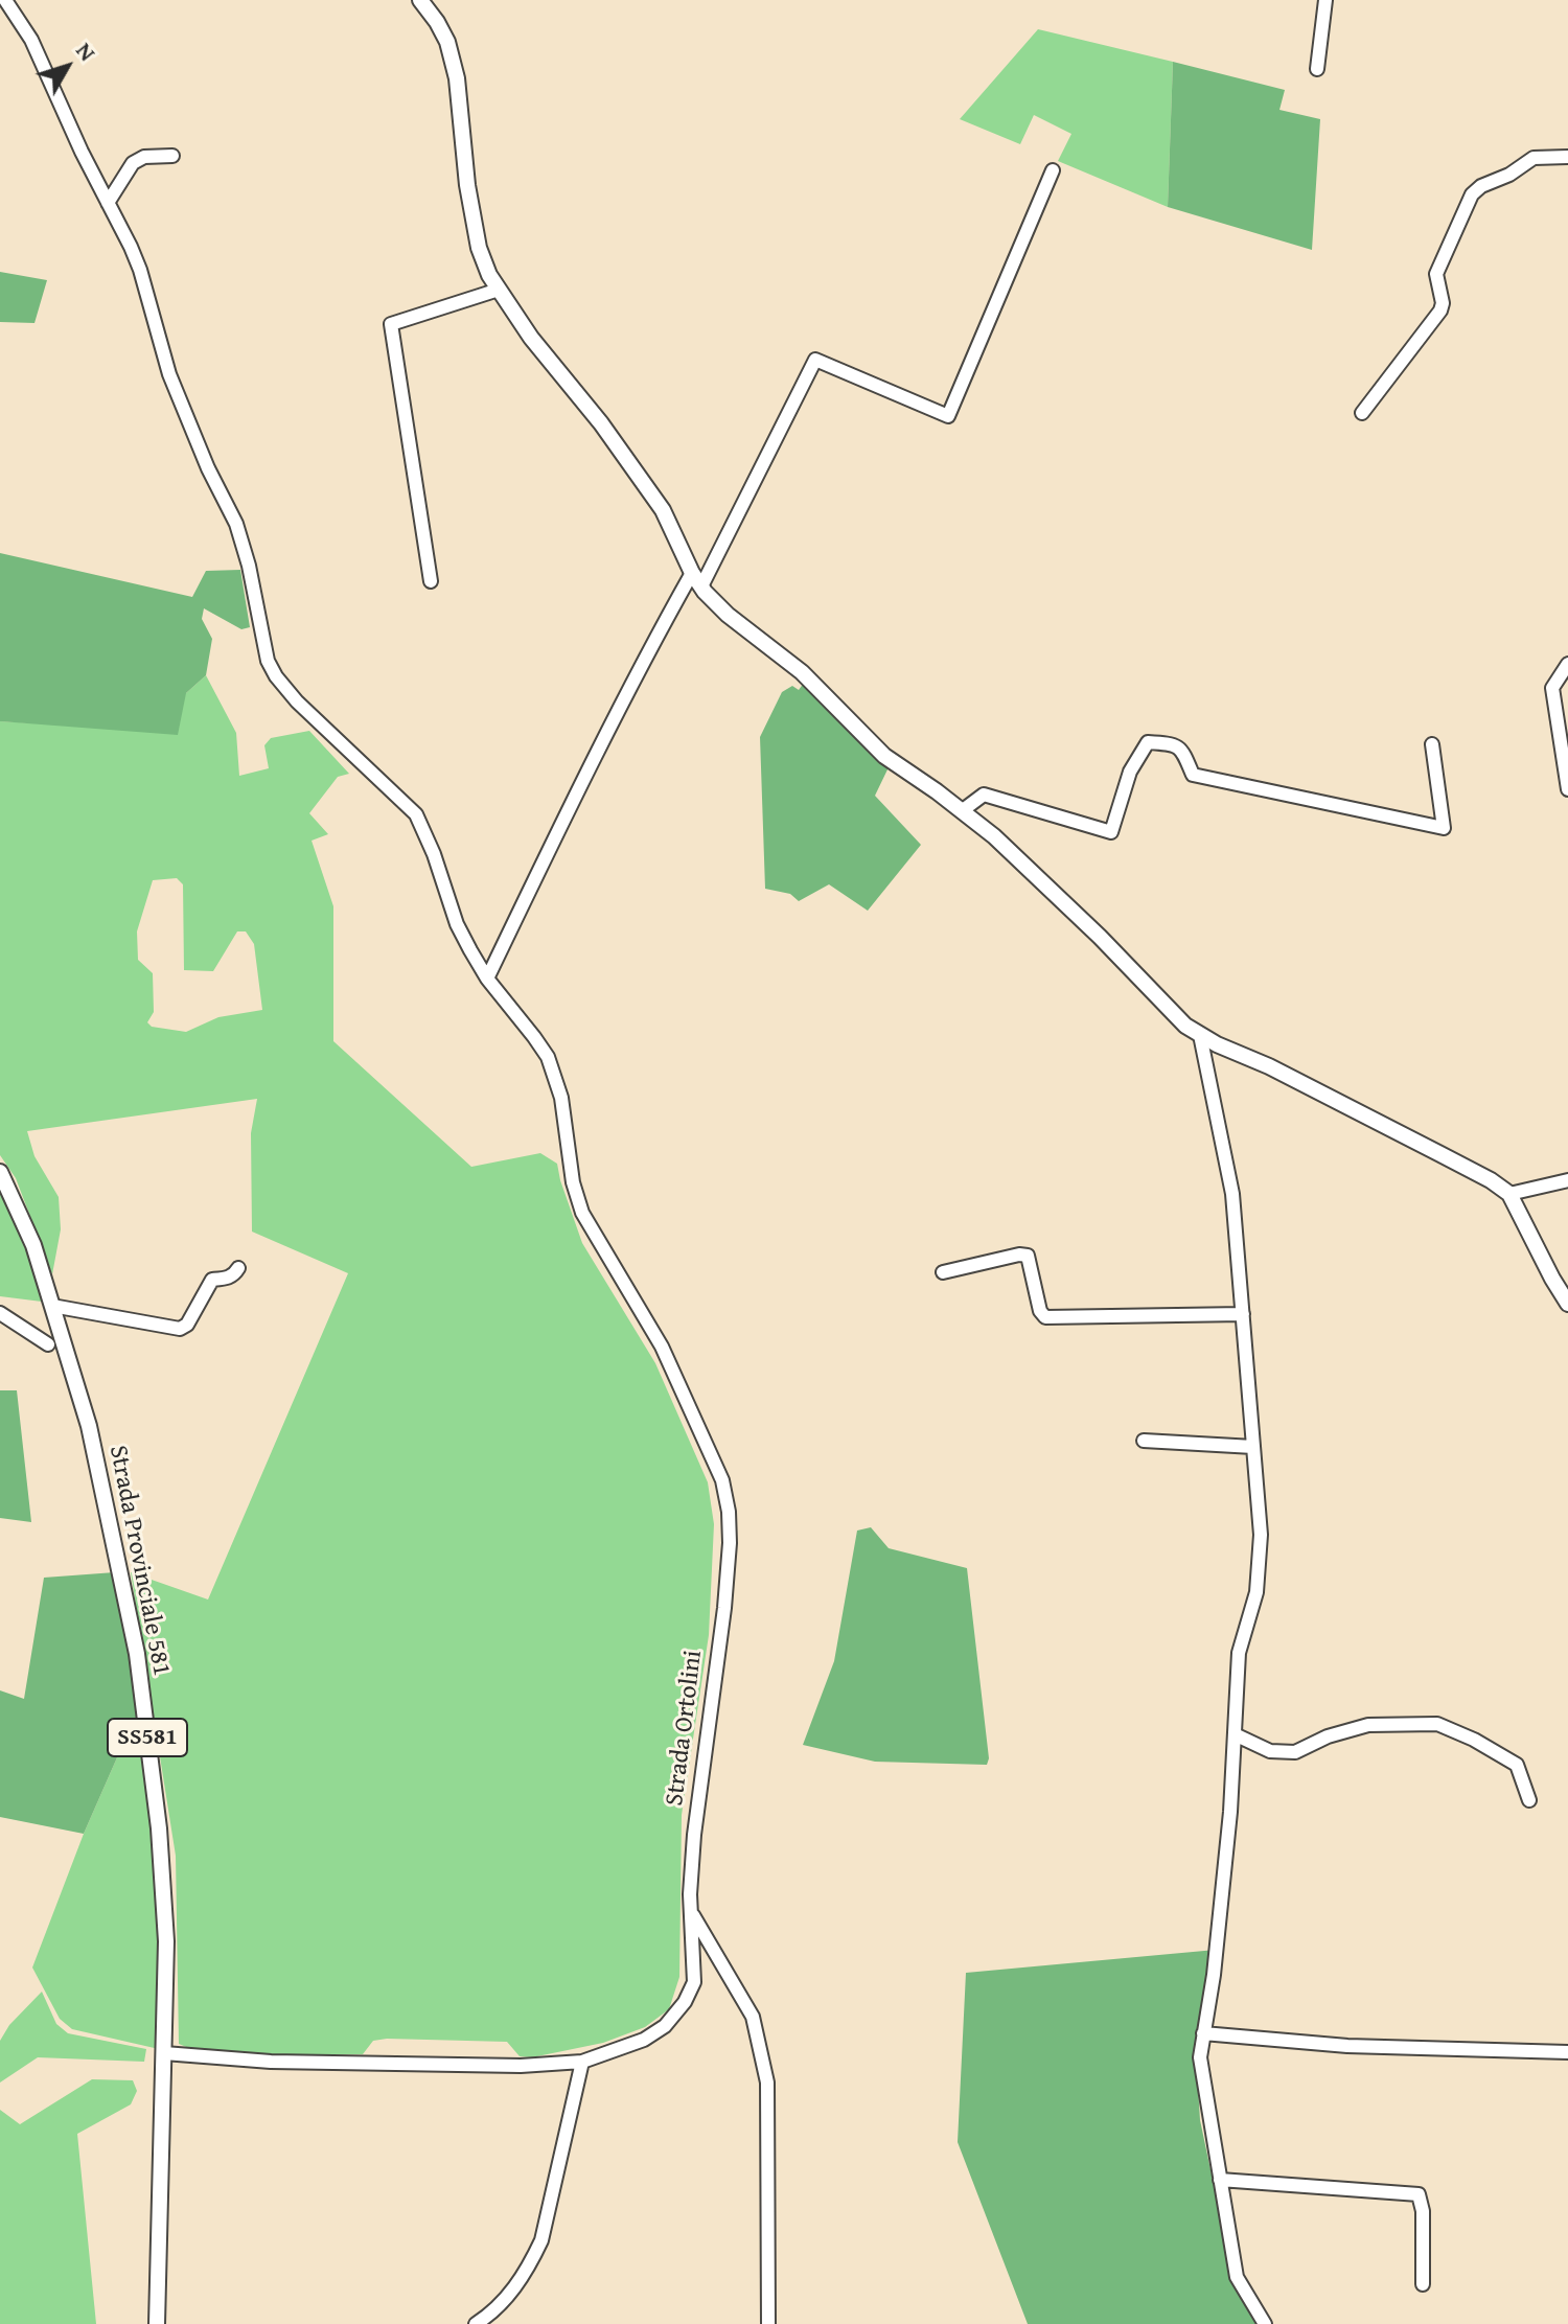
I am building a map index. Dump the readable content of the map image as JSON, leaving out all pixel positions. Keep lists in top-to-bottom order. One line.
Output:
{"streets":{"main road":["Strada Provinciale 581","SS581"],"street":["Strada Ortolini"]},"crossings":[["Strada Provinciale 581","Strada Ortolini"]],"north":"top right"}
